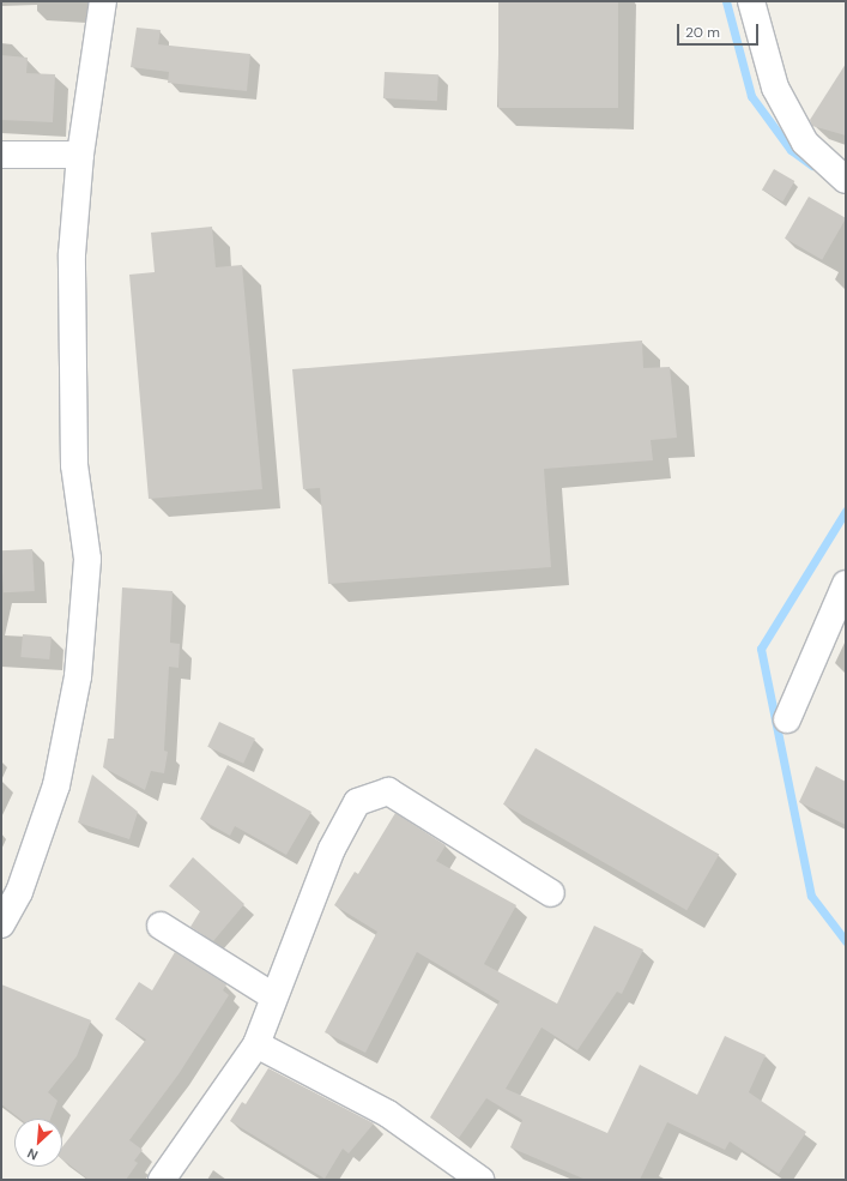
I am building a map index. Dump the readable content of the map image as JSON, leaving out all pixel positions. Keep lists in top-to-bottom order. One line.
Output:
{"scale_bar":"20 m","north":"bottom left"}
